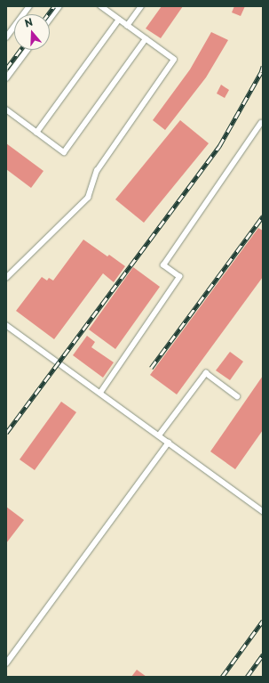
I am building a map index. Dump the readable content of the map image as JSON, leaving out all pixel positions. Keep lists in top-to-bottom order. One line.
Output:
{"north":"top"}
